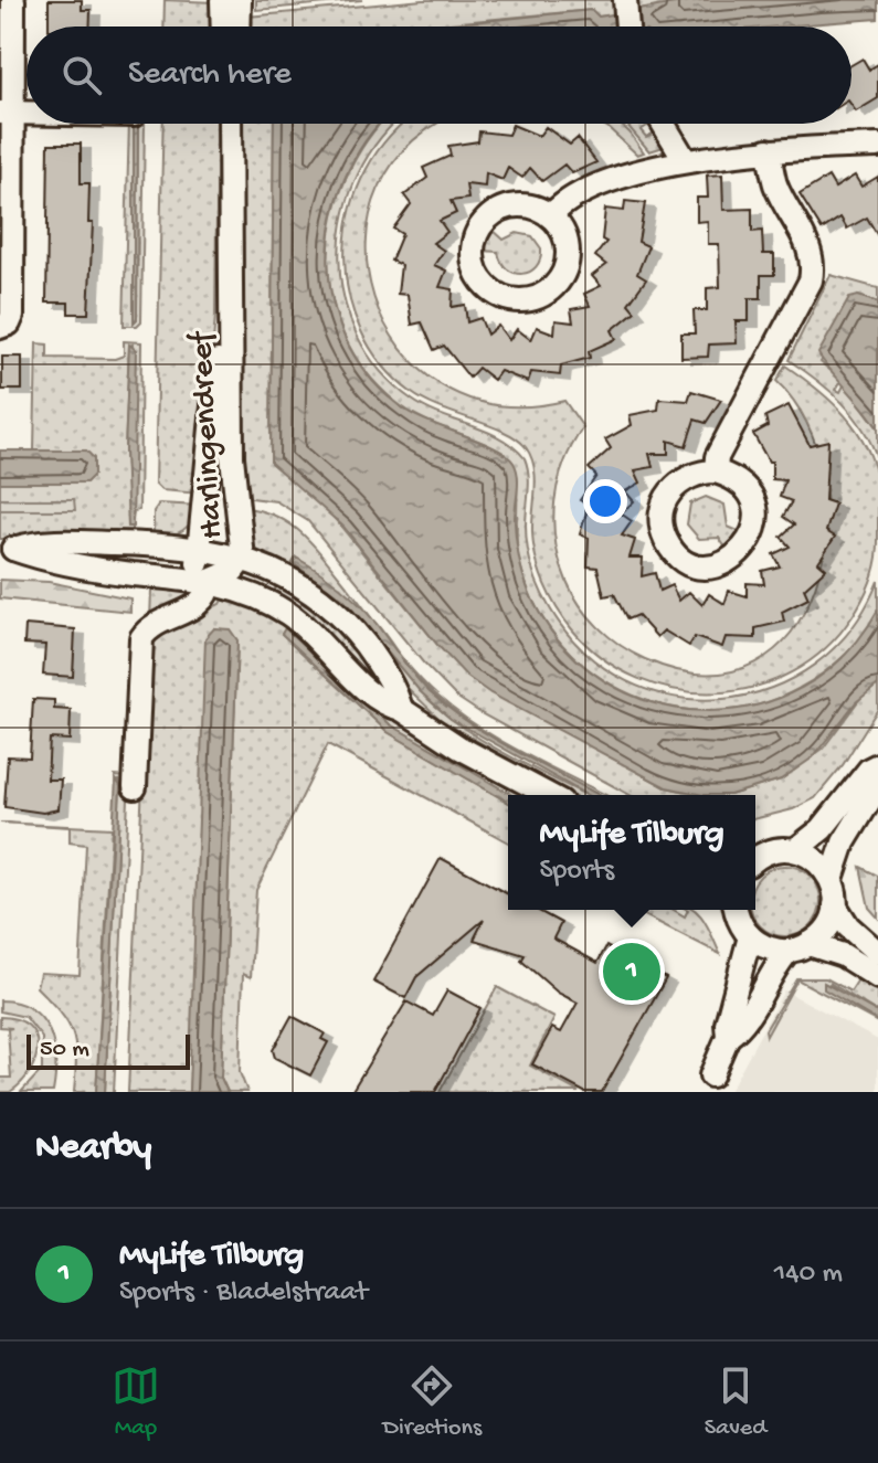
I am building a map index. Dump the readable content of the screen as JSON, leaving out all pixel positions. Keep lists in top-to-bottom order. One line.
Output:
{"streets":{"street":["Harlingendreef"]},"scale_bar":"50 m","page":{"search":"Search here","popup":["MyLife Tilburg","Sports"],"pins":"1","scale":"50 m","heading":"Nearby","list":[{"mark":"1","name":"MyLife Tilburg","note":"Sports · Bladelstraat","value":"140 m"}],"nav":["Map","Directions","Saved"]}}
